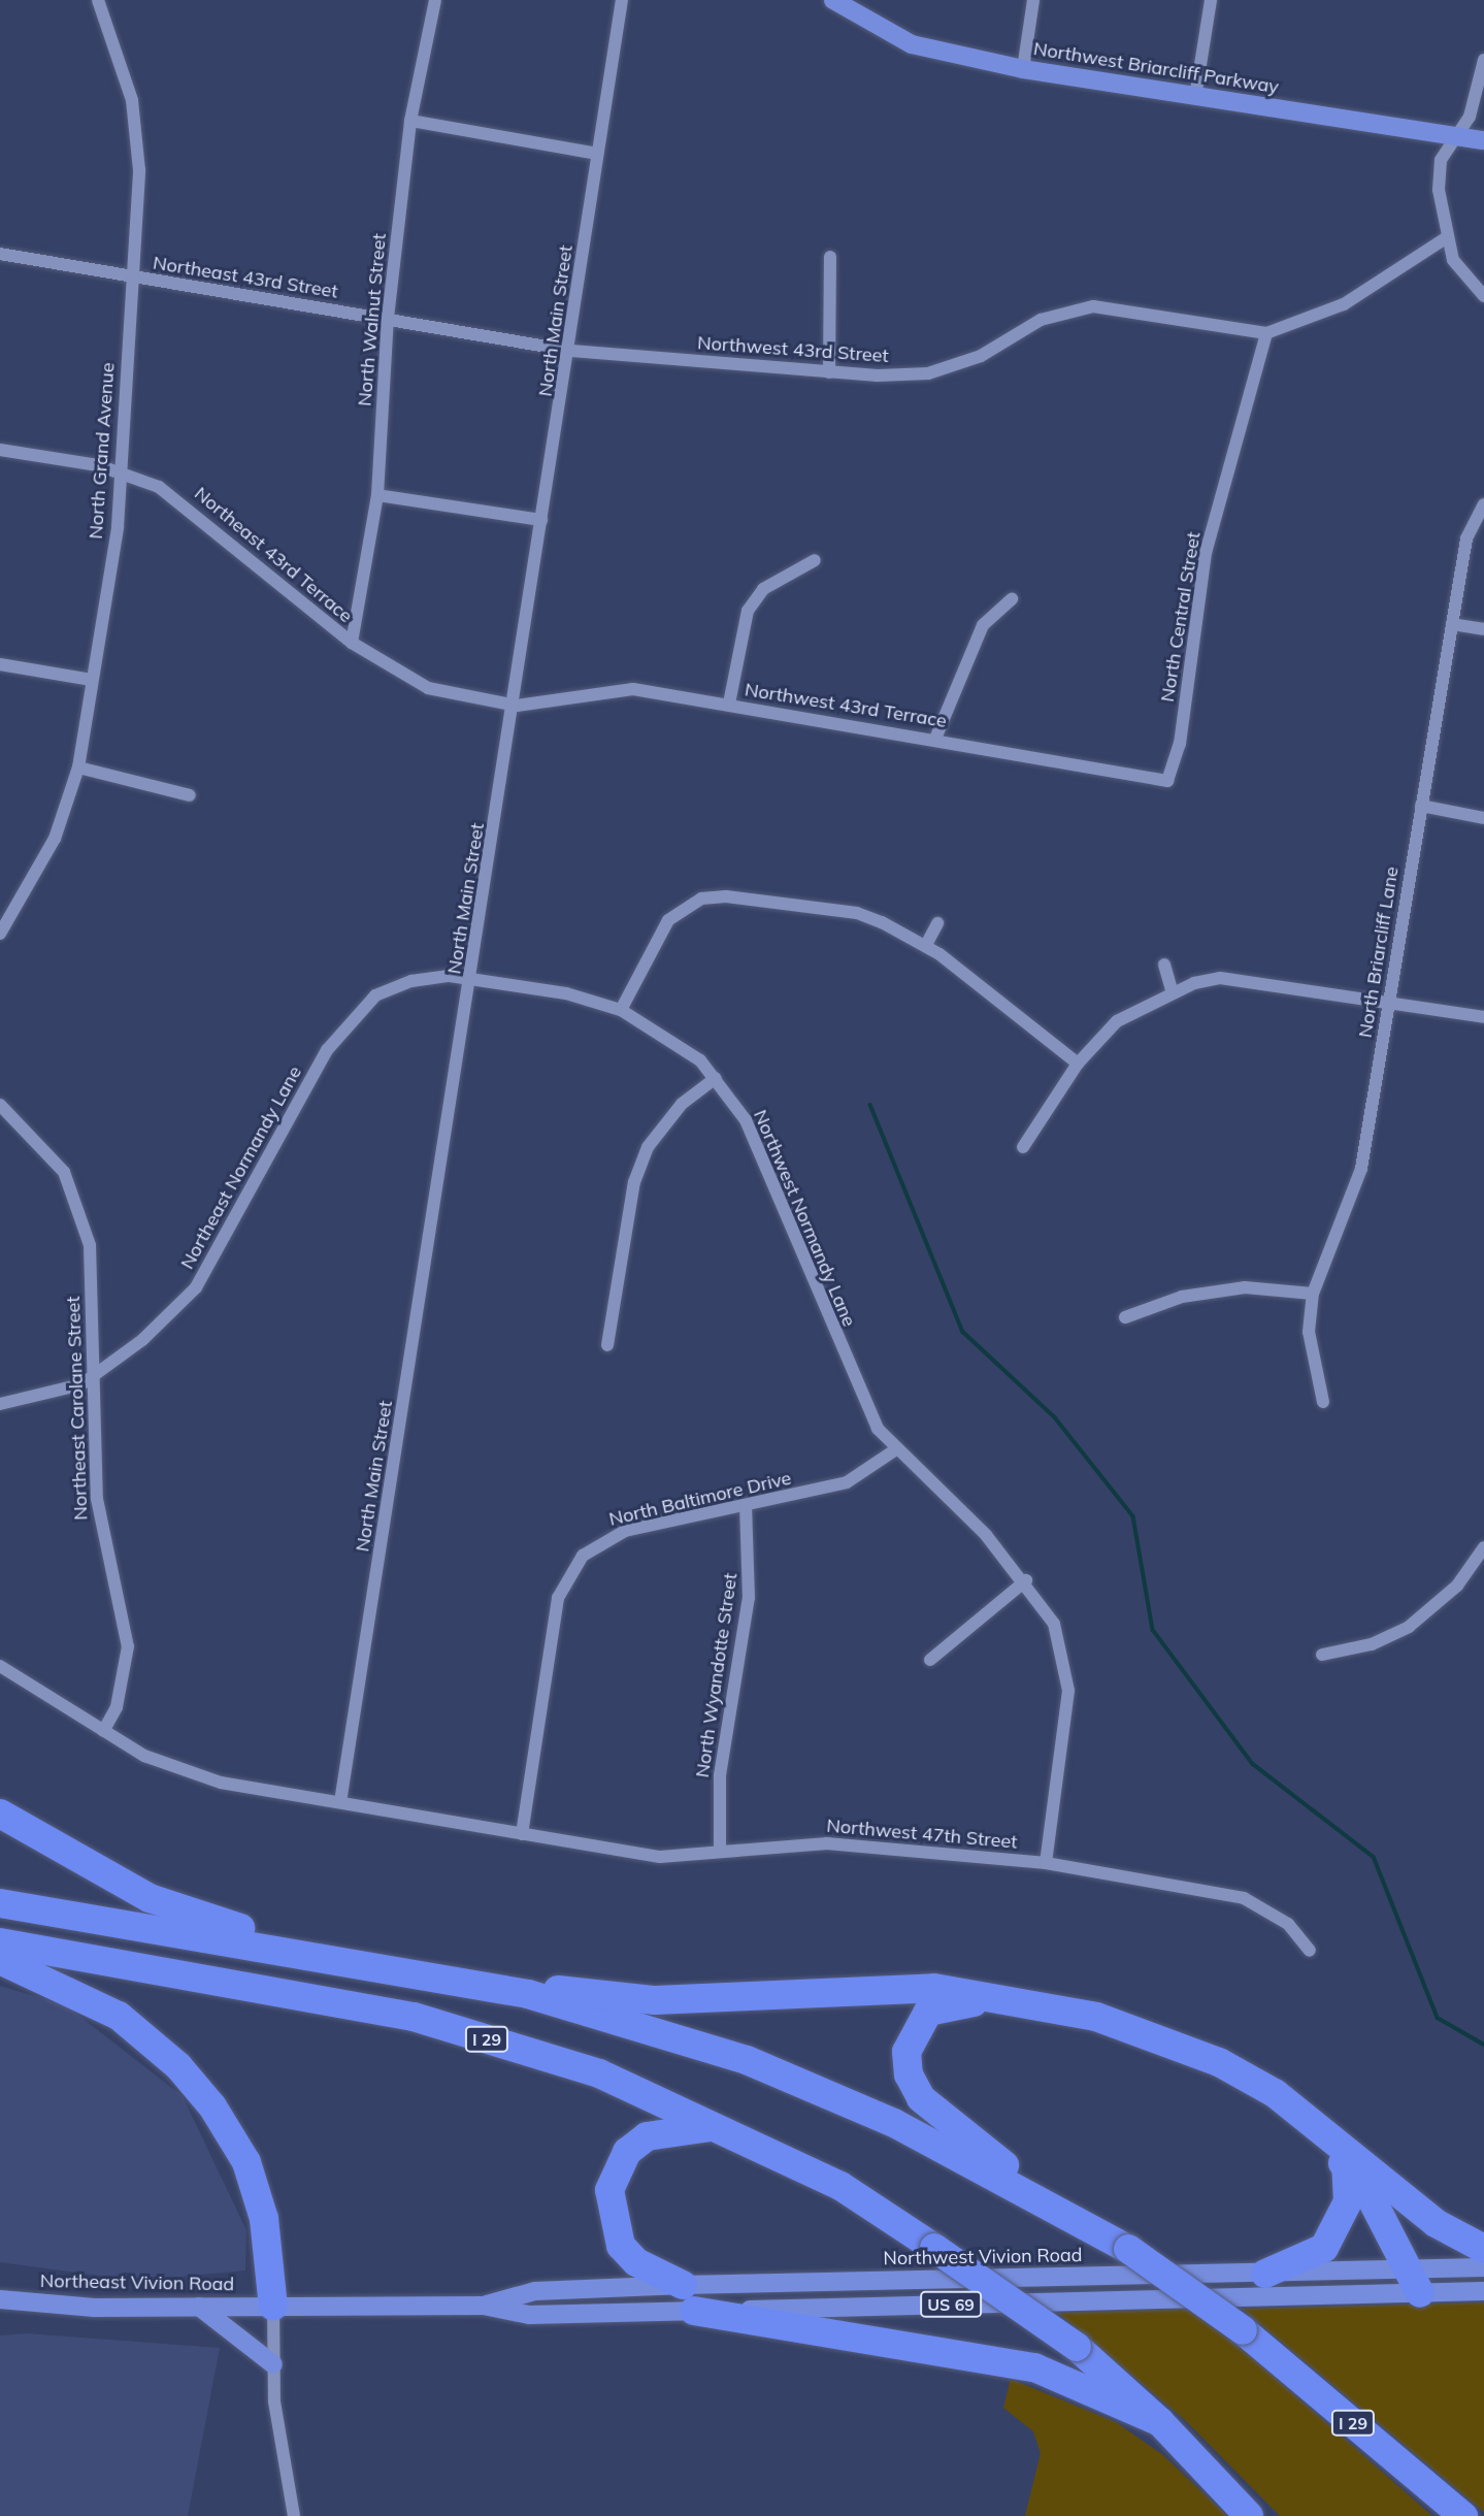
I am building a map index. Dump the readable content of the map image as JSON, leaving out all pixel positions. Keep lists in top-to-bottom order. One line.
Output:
{"streets":{"highway":["I 29"],"main road":["Northwest Briarcliff Parkway","Northwest Vivion Road","Northeast Vivion Road","US 69"],"street":["Northeast 43rd Street","North Walnut Street","North Main Street","Northwest 43rd Street","North Grand Avenue","Northeast 43rd Terrace","North Central Street","Northwest 43rd Terrace","North Briarcliff Lane","Northeast Normandy Lane","Northwest Normandy Lane","Northeast Carolane Street","North Baltimore Drive","North Wyandotte Street","Northwest 47th Street"]},"crossings":[["Northeast 43rd Street","North Walnut Street"],["Northeast 43rd Street","North Main Street"],["Northeast 43rd Street","Northwest 43rd Street"],["Northeast 43rd Street","North Grand Avenue"],["North Walnut Street","Northeast 43rd Terrace"],["North Main Street","Northwest 43rd Street"],["North Main Street","Northeast 43rd Terrace"],["North Main Street","Northwest 43rd Terrace"],["North Main Street","Northeast Normandy Lane"],["North Main Street","Northwest Normandy Lane"],["North Main Street","Northwest 47th Street"],["Northwest 43rd Street","North Central Street"],["North Grand Avenue","Northeast 43rd Terrace"],["Northeast 43rd Terrace","Northwest 43rd Terrace"],["North Central Street","Northwest 43rd Terrace"],["Northeast Normandy Lane","Northwest Normandy Lane"],["Northeast Normandy Lane","Northeast Carolane Street"],["Northwest Normandy Lane","North Baltimore Drive"],["Northwest Normandy Lane","Northwest 47th Street"],["Northeast Carolane Street","Northwest 47th Street"],["North Baltimore Drive","North Wyandotte Street"],["North Baltimore Drive","Northwest 47th Street"],["North Wyandotte Street","Northwest 47th Street"],["Northwest Vivion Road","Northeast Vivion Road"]]}
